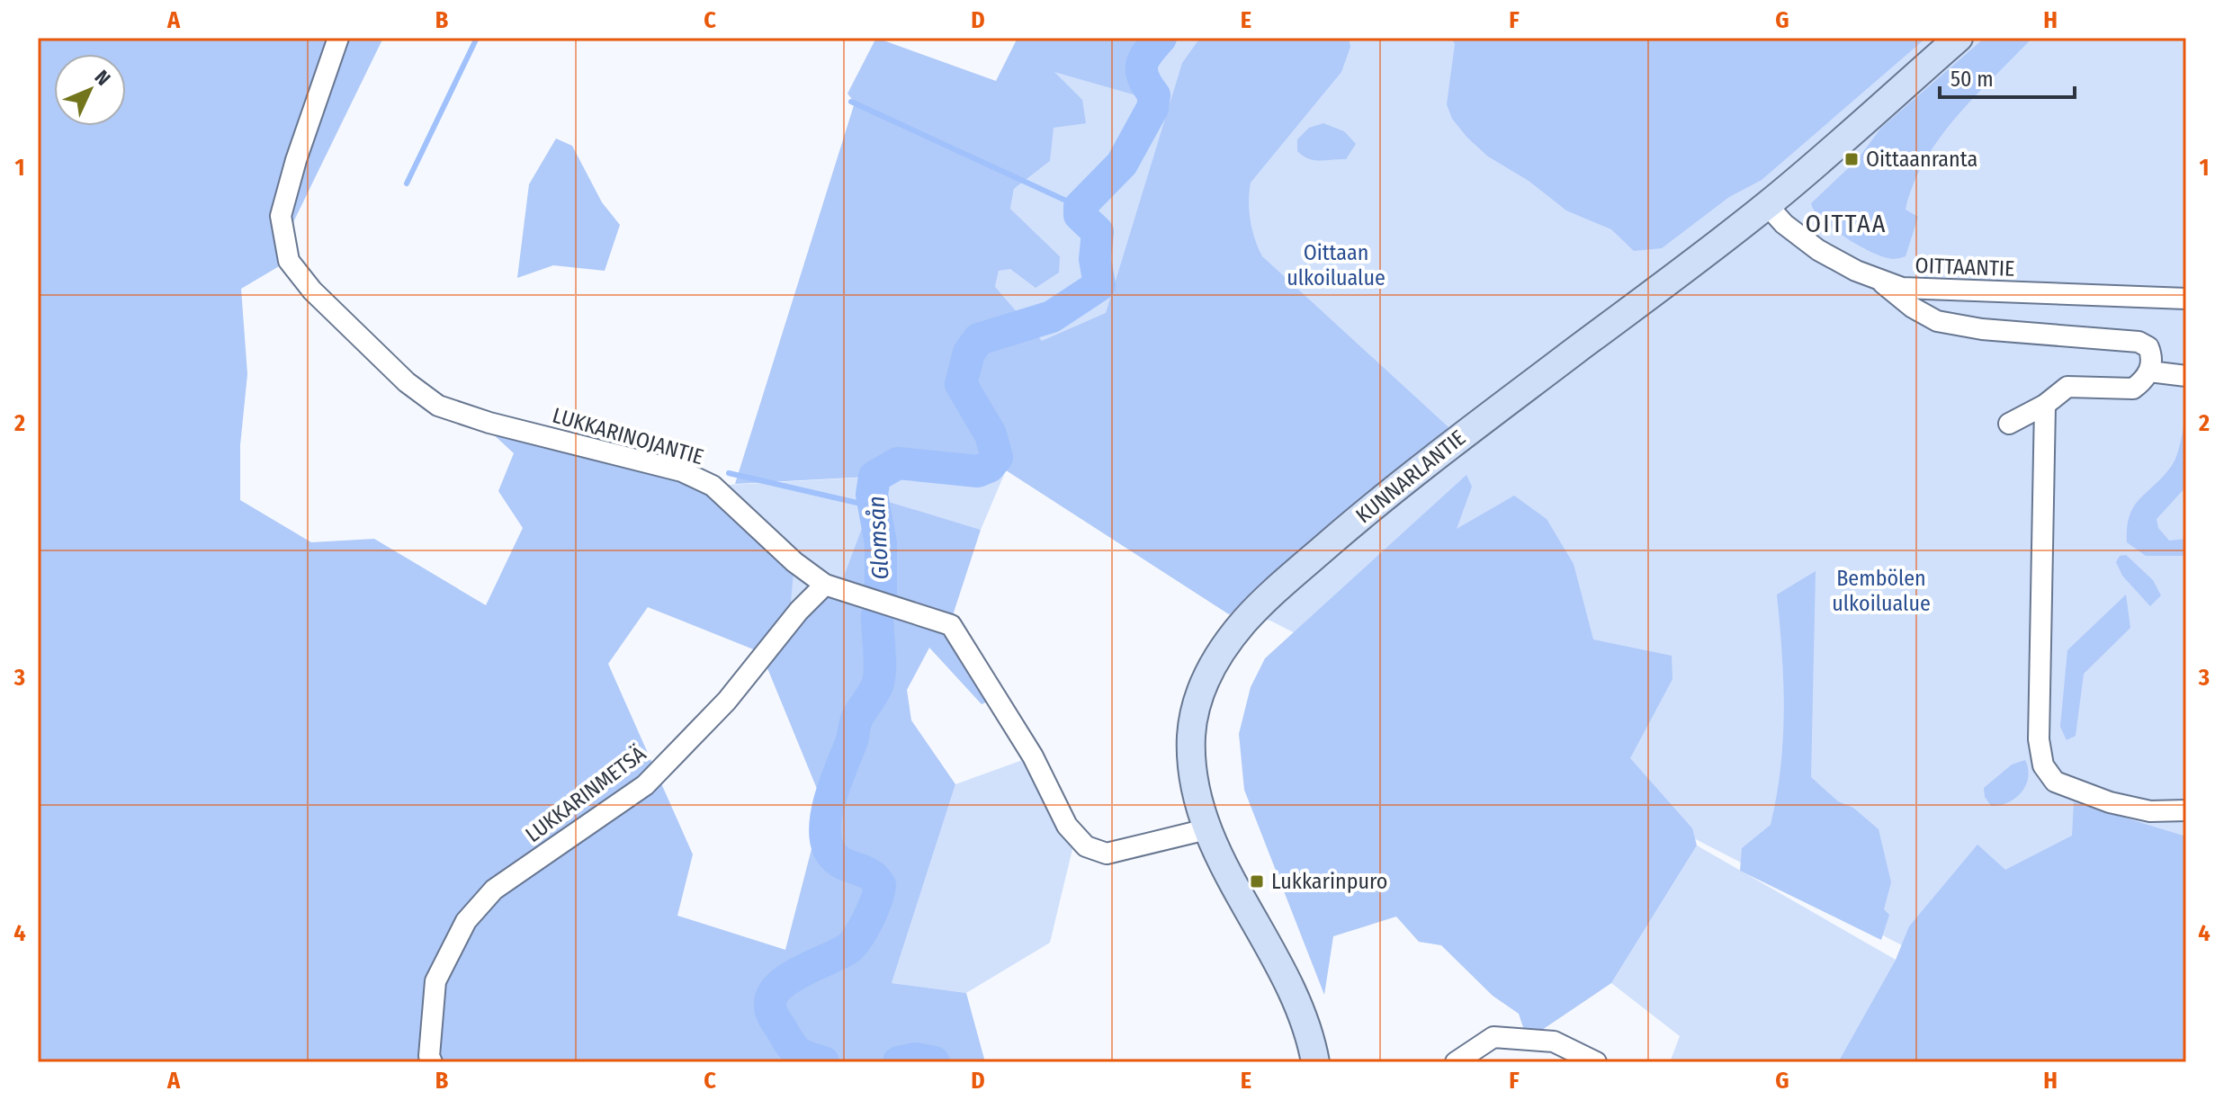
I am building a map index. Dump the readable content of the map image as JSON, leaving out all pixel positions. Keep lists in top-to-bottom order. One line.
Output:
{"streets":{"main road":["KUNNARLANTIE"],"street":["OITTAANTIE","LUKKARINOJANTIE","LUKKARINMETSÄ"]},"crossings":[["OITTAANTIE","KUNNARLANTIE"],["LUKKARINOJANTIE","KUNNARLANTIE"],["LUKKARINOJANTIE","LUKKARINMETSÄ"]],"districts":["OITTAA"],"water":["Glomsån"],"parks":["Oittaan ulkoilualue","Bembölen ulkoilualue"],"places":{"transit":["Oittaanranta","Lukkarinpuro"]},"scale_bar":"50 m","north":"top right","grid":{"columns":["A","B","C","D","E","F","G","H"],"rows":["1","2","3","4"]}}
